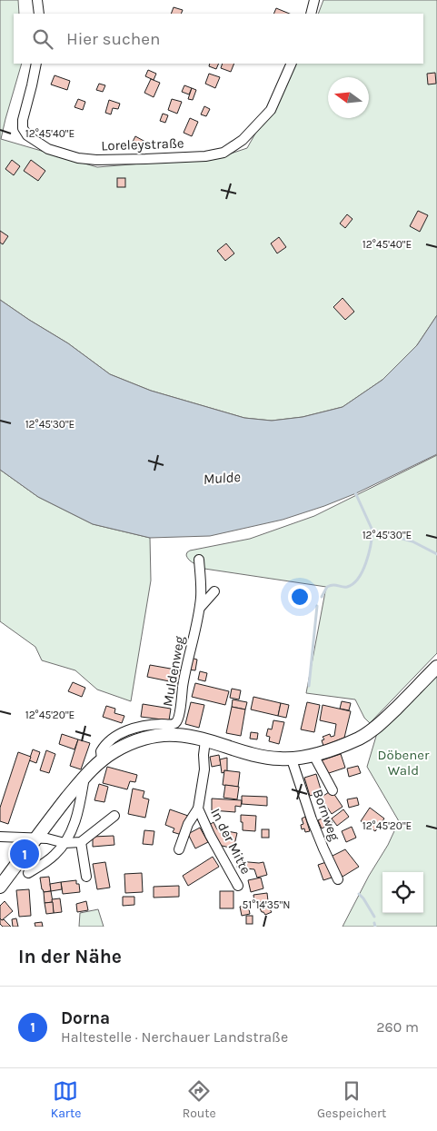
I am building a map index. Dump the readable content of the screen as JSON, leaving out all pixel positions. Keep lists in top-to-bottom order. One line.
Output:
{"streets":{"street":["Loreleystraße","Muldenweg","Bornweg","In der Mitte"]},"water":["Mulde"],"parks":["Döbener Wald"],"north":"left","page":{"search":"Hier suchen","pins":"1","heading":"In der Nähe","list":[{"mark":"1","name":"Dorna","note":"Haltestelle · Nerchauer Landstraße","value":"260 m"}],"nav":["Karte","Route","Gespeichert"]},"coordinates":["12°45'40\"E","12°45'30\"E","12°45'20\"E","51°14'35\"N"]}
